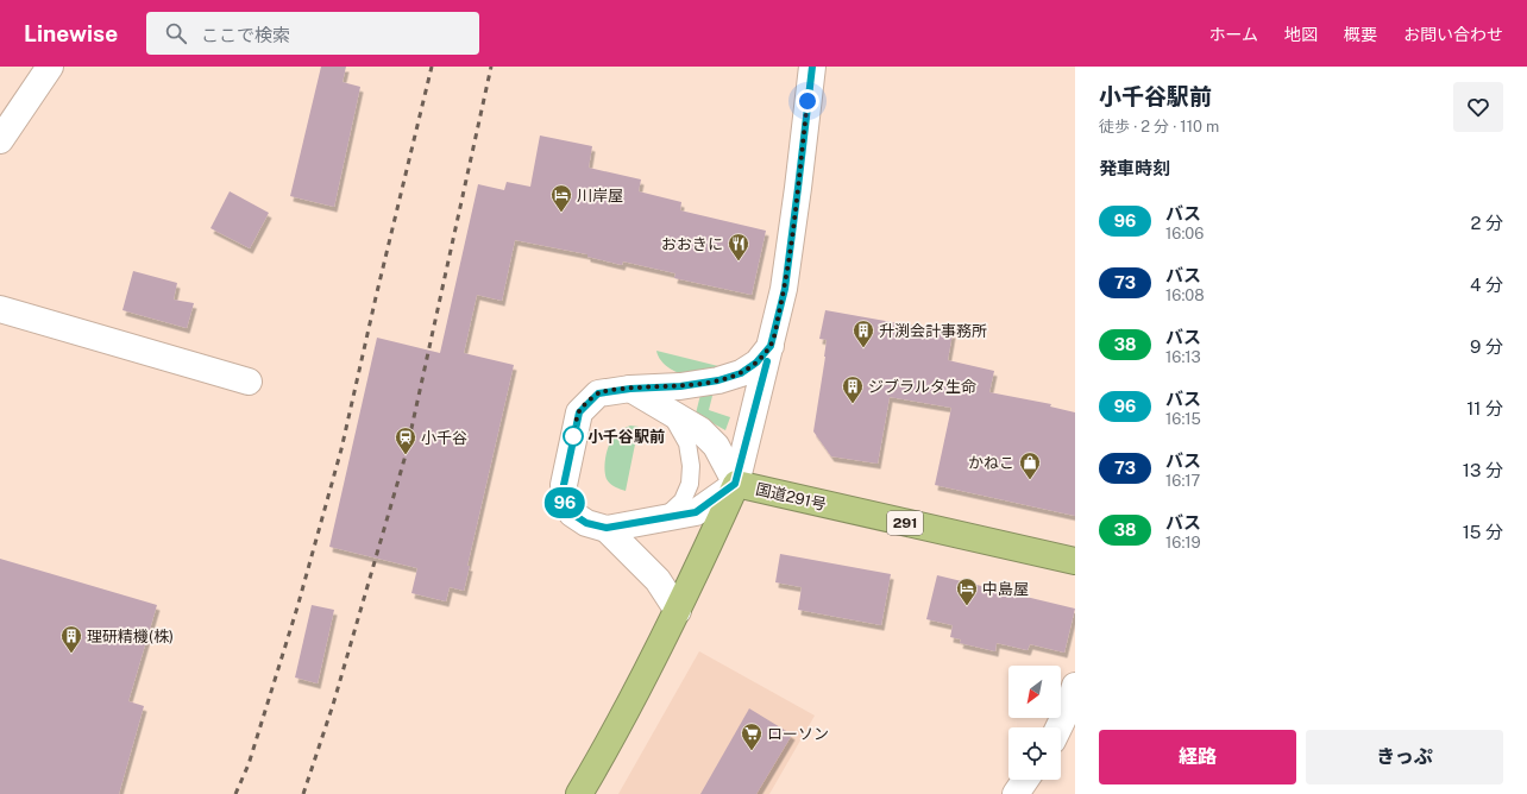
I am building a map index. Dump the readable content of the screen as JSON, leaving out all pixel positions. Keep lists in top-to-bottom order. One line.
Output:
{"streets":{"highway":["国道291号","291"]},"places":{"hotel":["川岸屋","中島屋"],"restaurant":["おおきに"],"building":["升渕会計事務所","ジブラルタ生命","理研精機(株)"],"other":["小千谷駅前"],"station":["小千谷"],"shop":["かねこ"],"supermarket":["ローソン"]},"lines":["bus line 96"],"north":"bottom left","page":{"header":"Linewise","search":"ここで検索","nav":["ホーム","地図","概要","お問い合わせ"],"on_map":"96","heading":[["小千谷駅前","徒歩 · 2 分 · 110 m"],"発車時刻"],"list":[{"mark":"96","name":"バス","note":"16:06","value":"2 分"},{"mark":"73","name":"バス","note":"16:08","value":"4 分"},{"mark":"38","name":"バス","note":"16:13","value":"9 分"},{"mark":"96","name":"バス","note":"16:15","value":"11 分"},{"mark":"73","name":"バス","note":"16:17","value":"13 分"},{"mark":"38","name":"バス","note":"16:19","value":"15 分"}],"buttons":["経路","きっぷ"]}}
